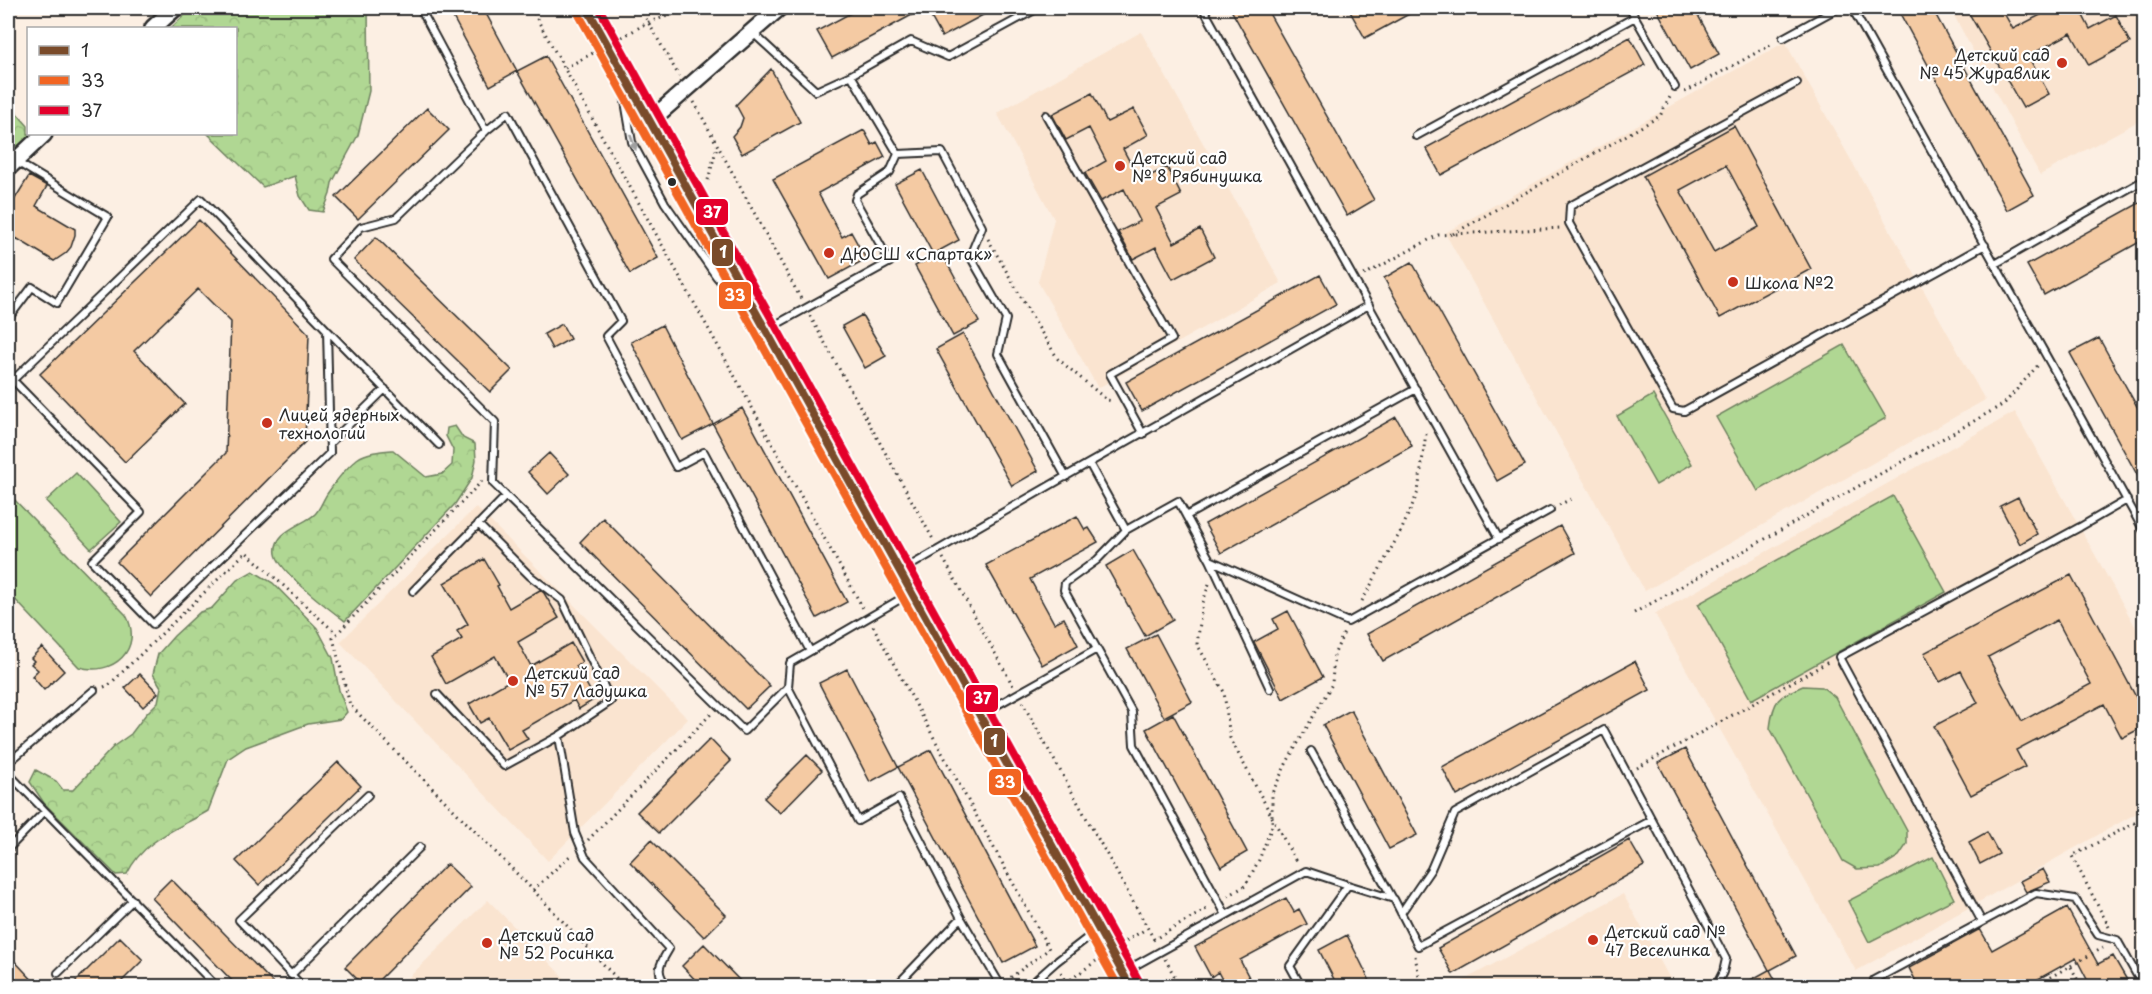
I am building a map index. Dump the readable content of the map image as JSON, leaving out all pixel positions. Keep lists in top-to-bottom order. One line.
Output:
{"places":["Детский сад № 45 Журавлик","Детский сад № 8 Рябинушка","ДЮСШ «Спартак»","Школа №2","Лицей ядерных технологий","Детский сад № 57 Ладушка","Детский сад № 47 Веселинка","Детский сад № 52 Росинка"],"lines":["transit line 1","transit line 37","transit line 33"],"legend":["1","33","37"]}
